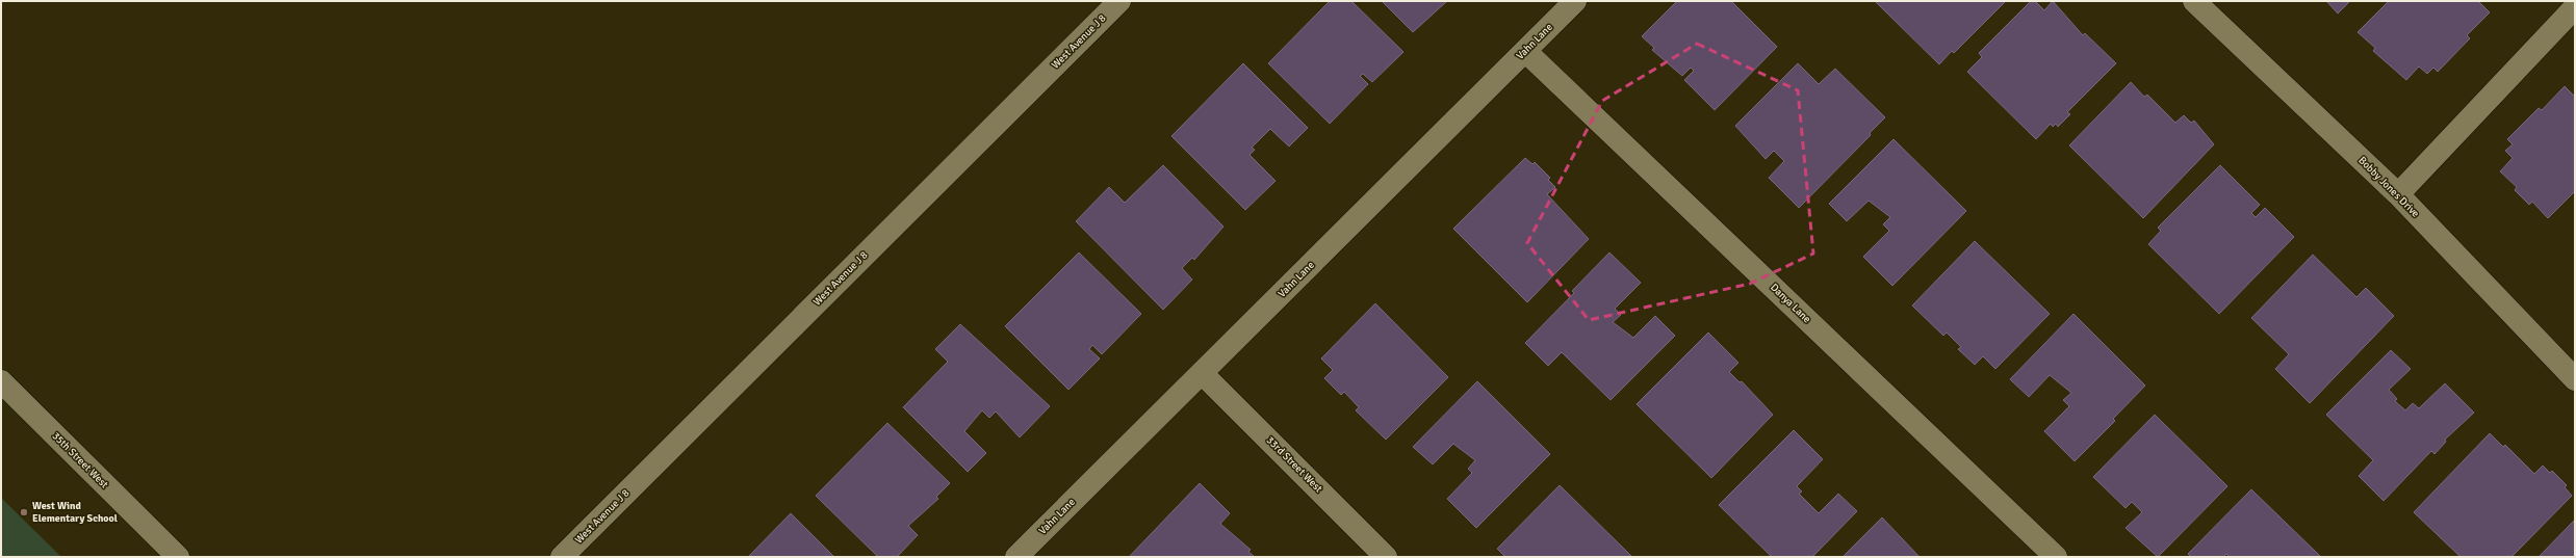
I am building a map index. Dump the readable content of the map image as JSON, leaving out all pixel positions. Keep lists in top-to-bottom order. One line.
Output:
{"streets":{"street":["West Avenue J 8","Vahn Lane","Bobby Jones Drive","Danya Lane","35th Street West","33rd Street West"]},"crossings":[["Vahn Lane","Danya Lane"],["Vahn Lane","33rd Street West"]],"places":["West Wind Elementary School"]}
